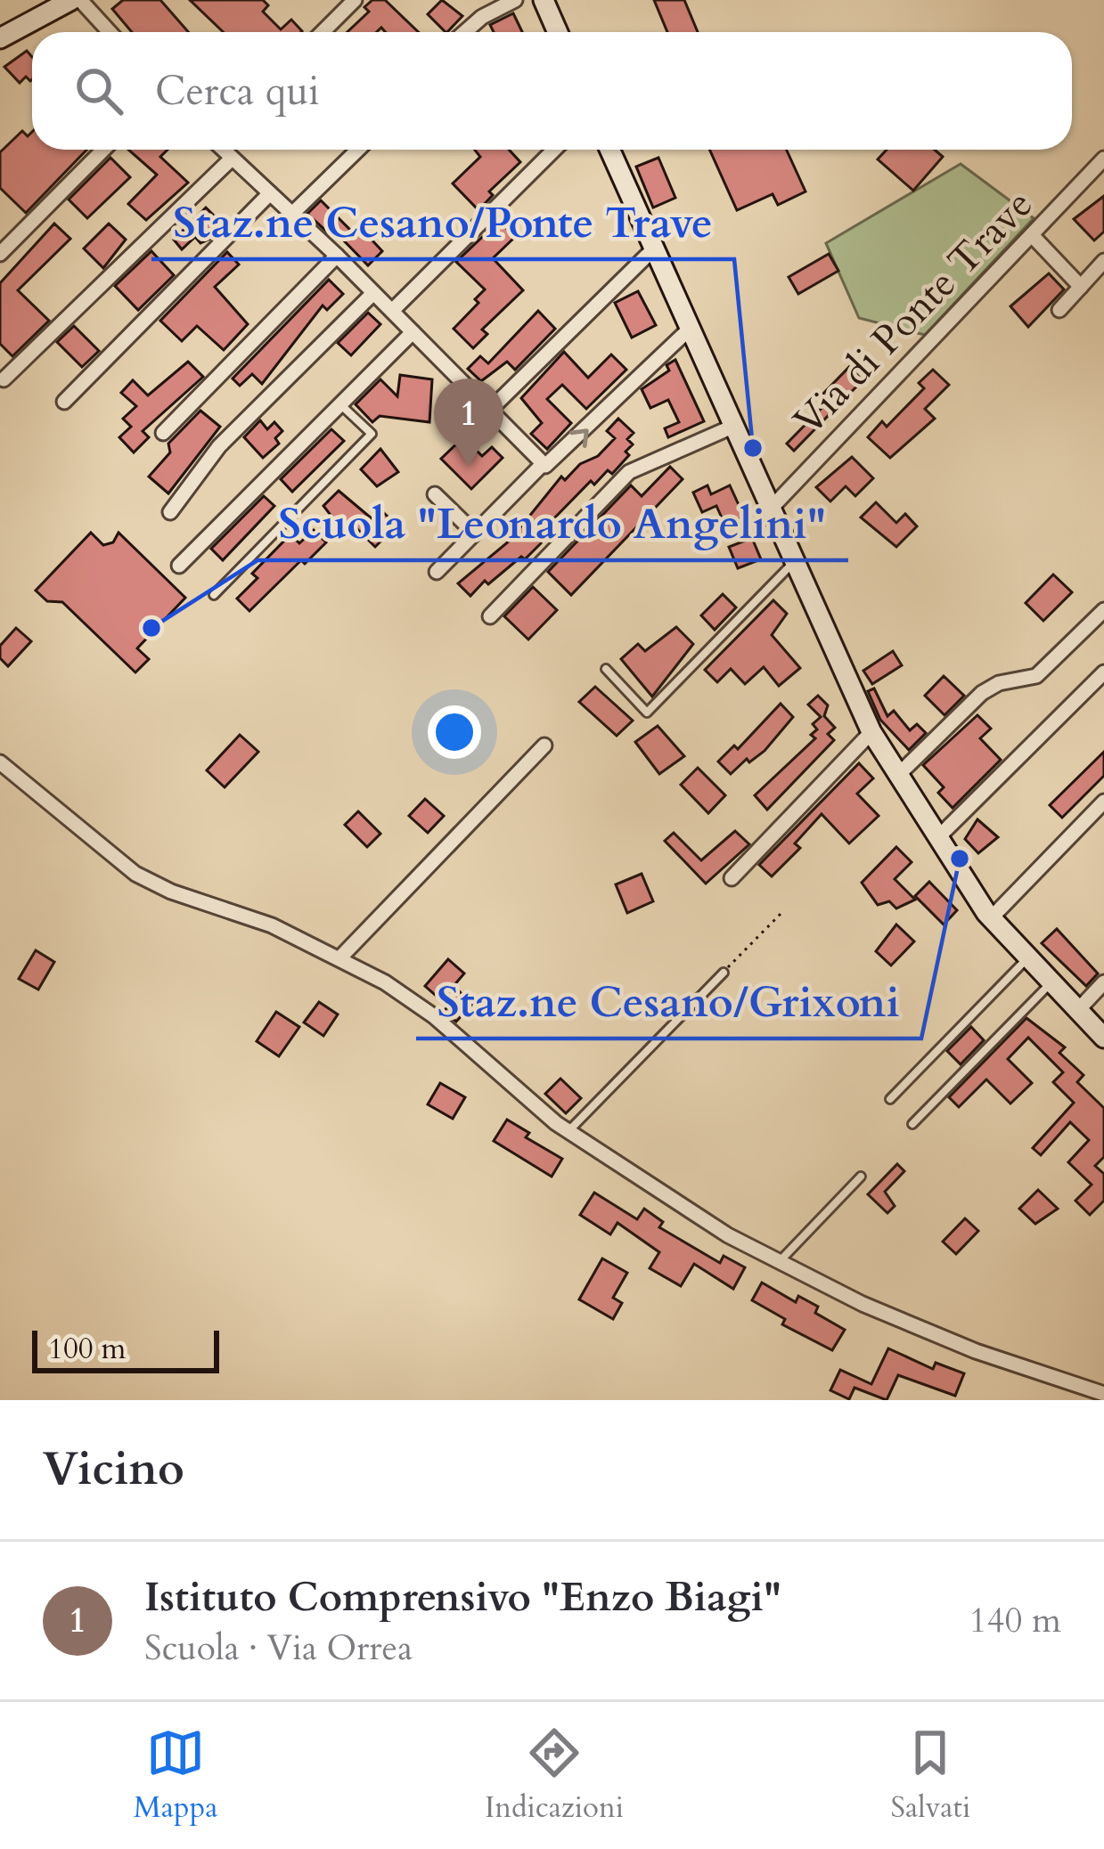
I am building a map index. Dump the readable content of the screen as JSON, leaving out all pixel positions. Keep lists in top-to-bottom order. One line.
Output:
{"streets":{"street":["Via di Ponte Trave"]},"places":["Staz.ne Cesano/Ponte Trave","Scuola \"Leonardo Angelini\"","Staz.ne Cesano/Grixoni"],"scale_bar":"100 m","page":{"search":"Cerca qui","pins":"1","scale":"100 m","heading":"Vicino","list":[{"mark":"1","name":"Istituto Comprensivo \"Enzo Biagi\"","note":"Scuola · Via Orrea","value":"140 m"}],"nav":["Mappa","Indicazioni","Salvati"]}}
